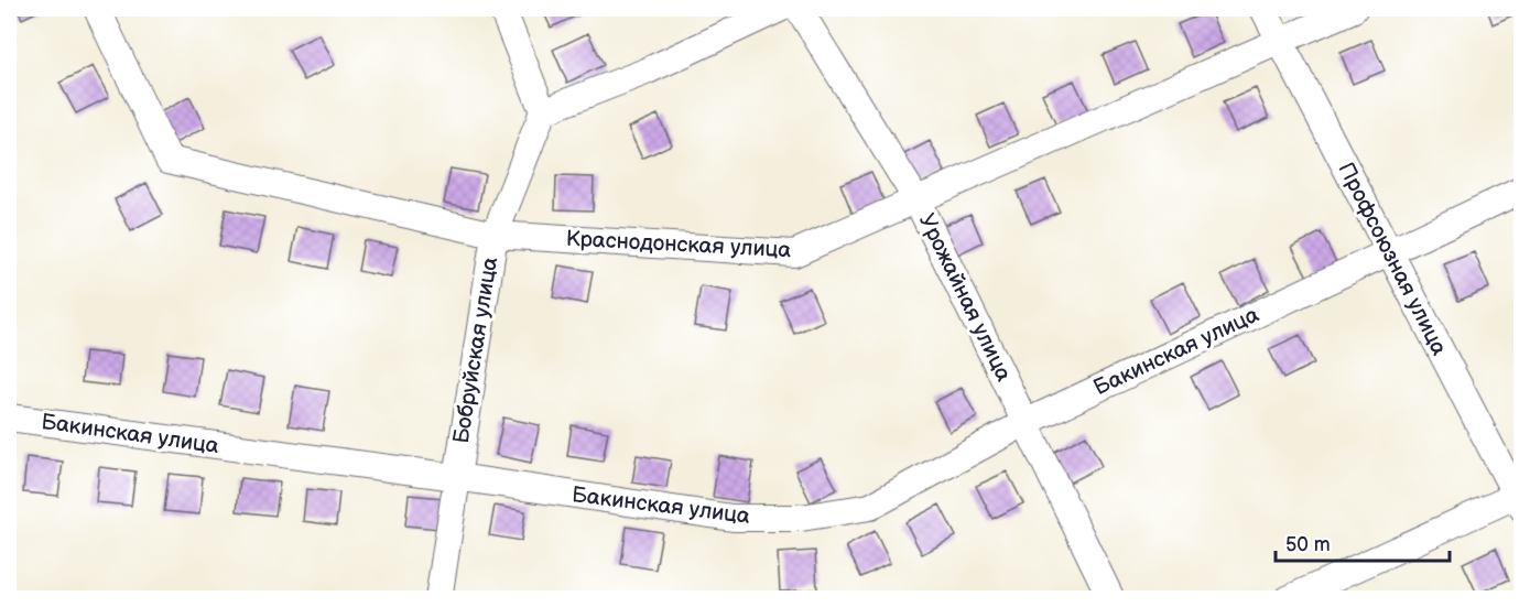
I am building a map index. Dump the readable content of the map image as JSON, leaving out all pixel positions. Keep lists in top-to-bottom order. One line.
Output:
{"streets":{"street":["Краснодонская улица","Профсоюзная улица","Урожайная улица","Бобруйская улица","Бакинская улица"]},"crossings":[["Краснодонская улица","Профсоюзная улица"],["Краснодонская улица","Урожайная улица"],["Краснодонская улица","Бобруйская улица"],["Профсоюзная улица","Бакинская улица"],["Урожайная улица","Бакинская улица"],["Бобруйская улица","Бакинская улица"]],"scale_bar":"50 m"}
